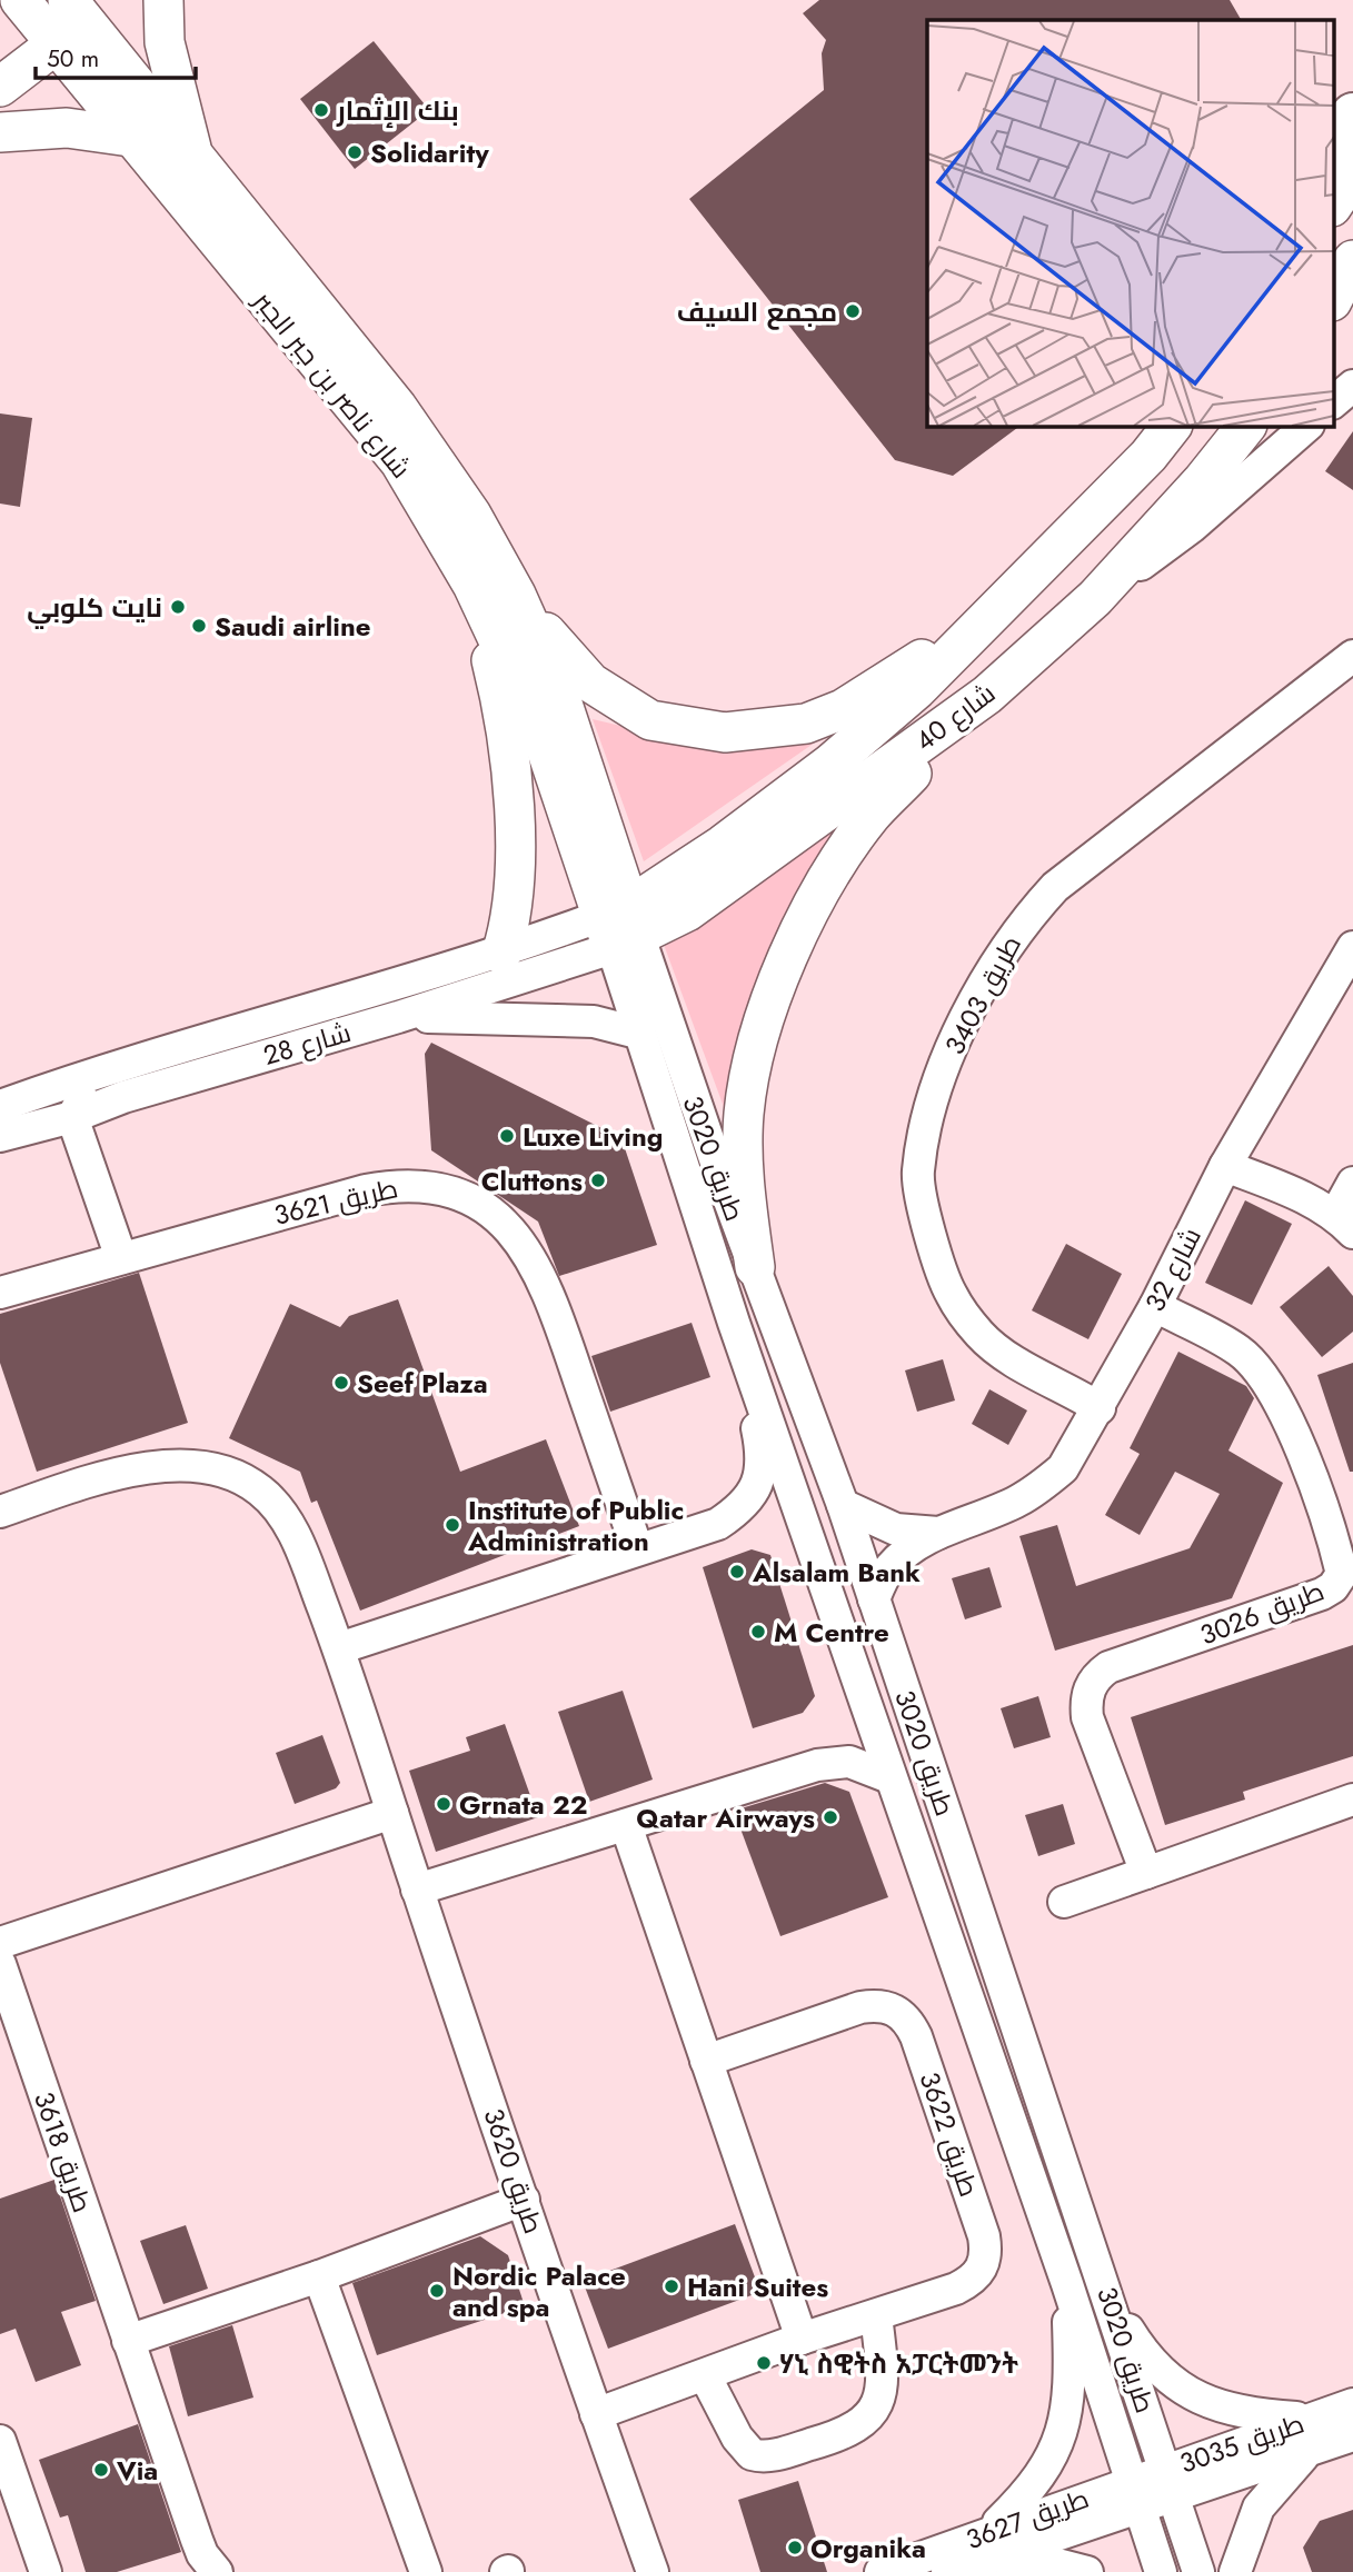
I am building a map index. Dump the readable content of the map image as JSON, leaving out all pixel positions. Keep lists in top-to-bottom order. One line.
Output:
{"streets":{"main road":["شارع ناصر بن جبر الجبر","شارع 40"],"street":["طريق 3403","شارع 28","طريق 3020","طريق 3621","شارع 32","طريق 3026","طريق 3622","طريق 3618","طريق 3620","طريق 3035","طريق 3627"]},"crossings":[["شارع ناصر بن جبر الجبر","شارع 40"],["شارع ناصر بن جبر الجبر","شارع 28"],["شارع ناصر بن جبر الجبر","طريق 3020"],["شارع 40","شارع 28"],["شارع 40","طريق 3020"],["طريق 3403","شارع 32"],["شارع 28","طريق 3020"],["طريق 3020","طريق 3035"],["طريق 3020","طريق 3627"],["شارع 32","طريق 3026"],["طريق 3622","طريق 3620"],["طريق 3035","طريق 3627"]],"places":["بنك الإثمار","Solidarity","مجمع السيف","نايت كلوبي","Saudi airline","Luxe Living","Cluttons","Seef Plaza","Institute of Public Administration","Alsalam Bank","M Centre","Grnata 22","Qatar Airways","Hani Suites","Nordic Palace and spa","ሃኒ ስዊትስ አፓርትመንት","Via","Organika"],"scale_bar":"50 m"}
